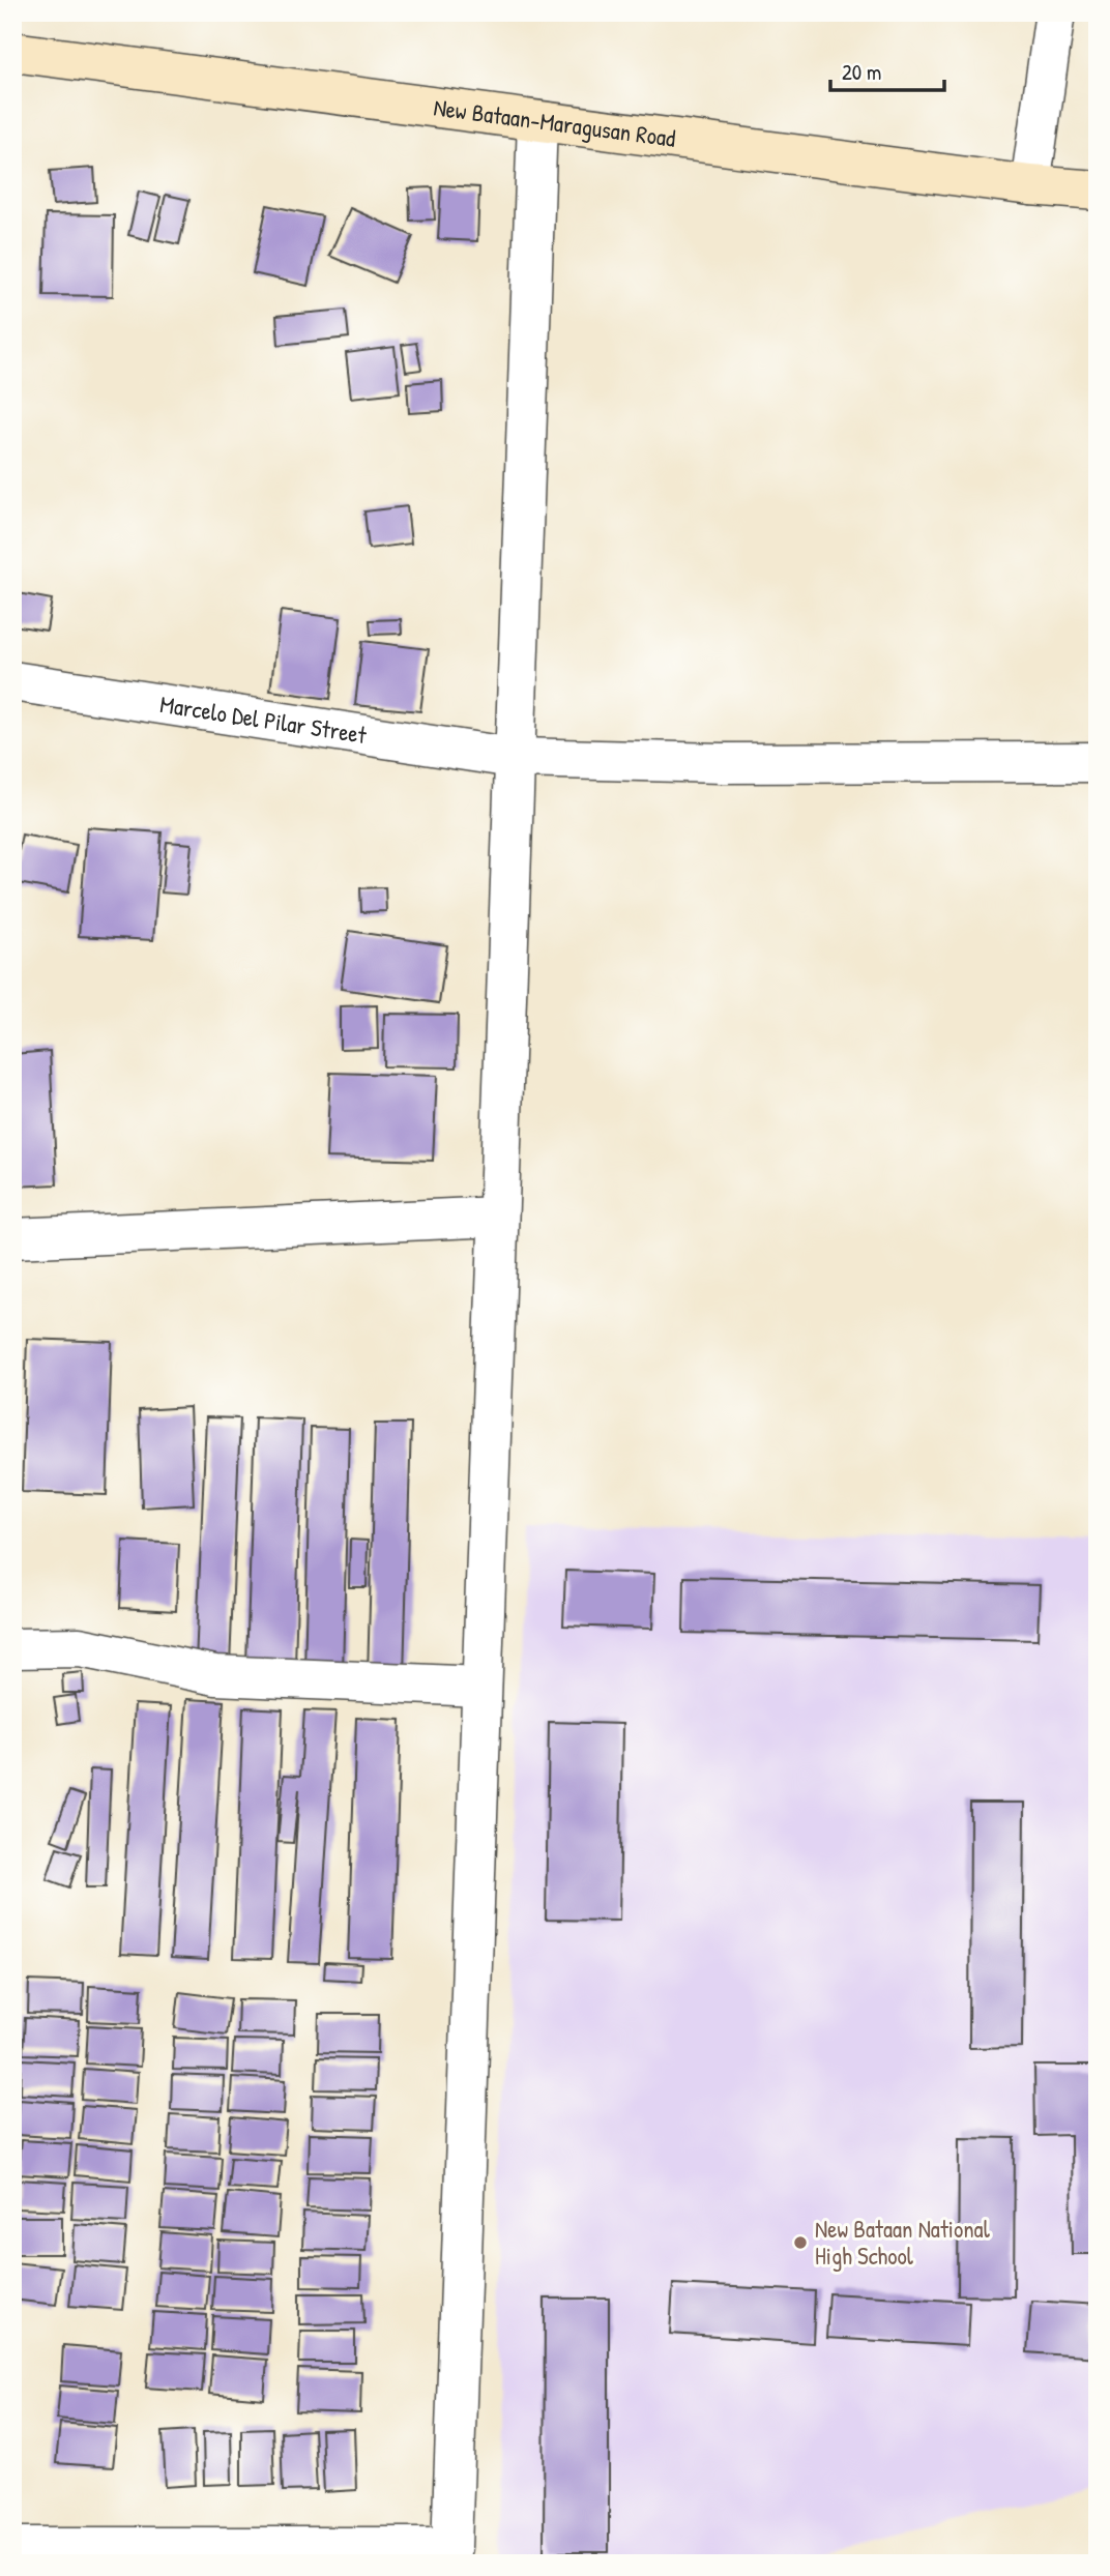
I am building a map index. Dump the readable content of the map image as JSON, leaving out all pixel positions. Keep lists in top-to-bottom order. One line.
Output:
{"streets":{"main road":["New Bataan-Maragusan Road"],"street":["Marcelo Del Pilar Street"]},"places":["New Bataan National High School"],"scale_bar":"20 m"}
